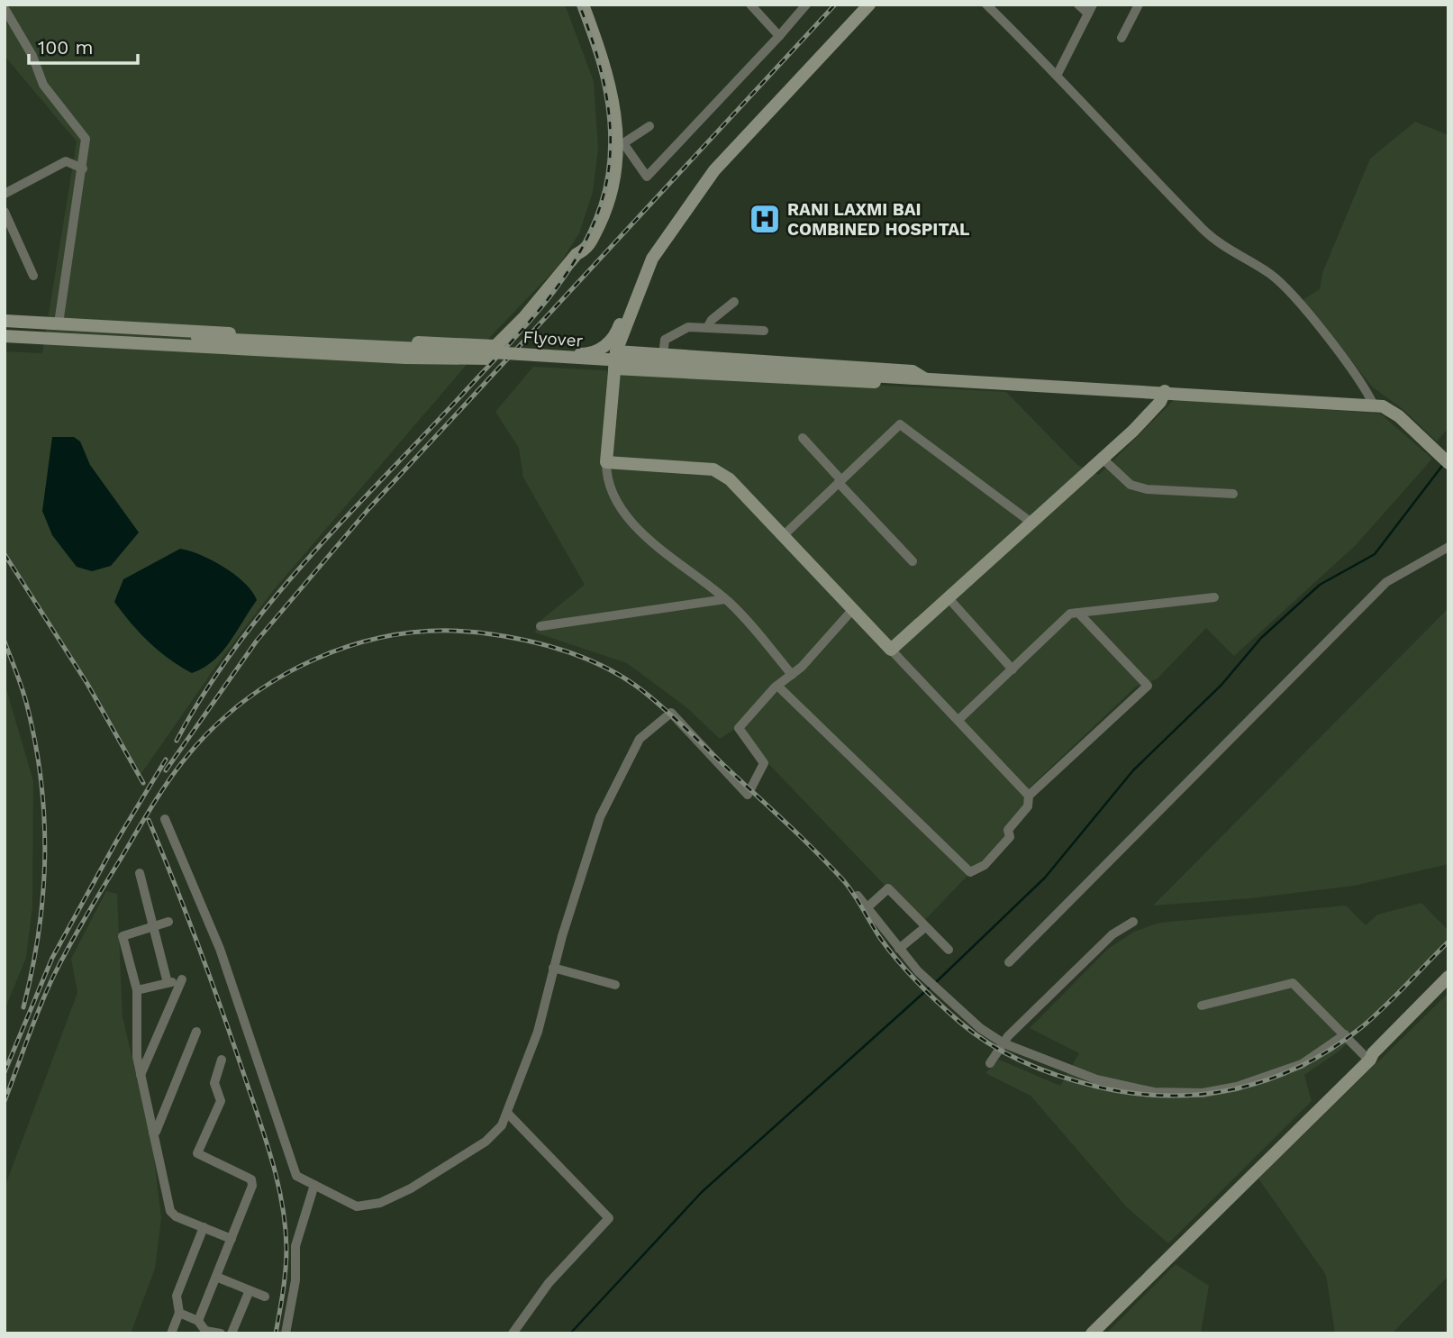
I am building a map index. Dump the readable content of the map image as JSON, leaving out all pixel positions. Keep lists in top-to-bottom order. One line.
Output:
{"streets":{"street":["Flyover"]},"places":{"hospital":["RANI LAXMI BAI COMBINED HOSPITAL"]},"scale_bar":"100 m"}
